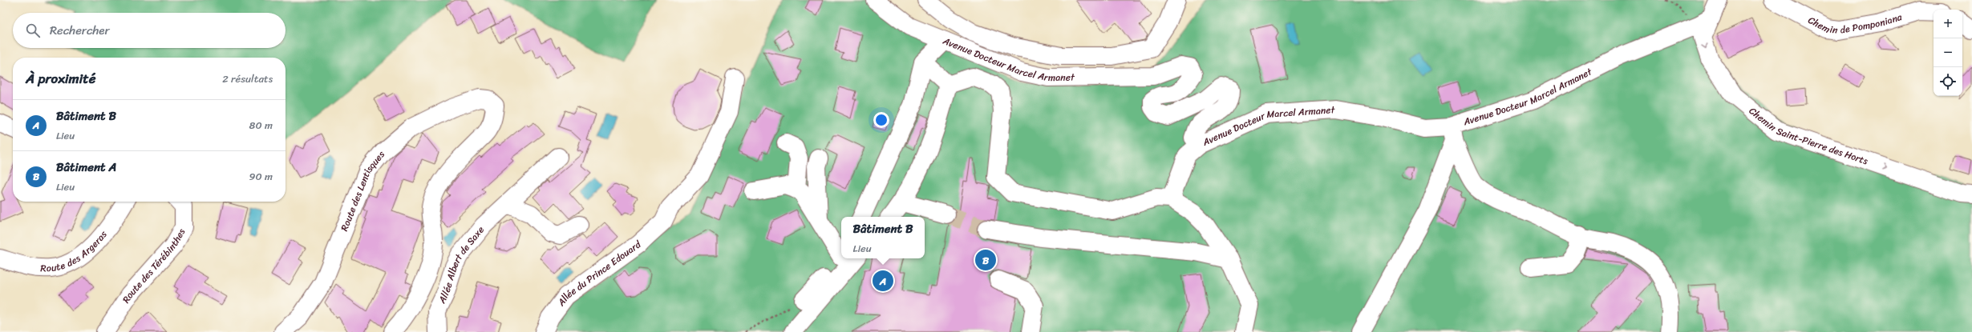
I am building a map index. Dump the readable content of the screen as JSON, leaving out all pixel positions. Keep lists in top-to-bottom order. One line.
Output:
{"streets":{"street":["Chemin de Pomponiana","Avenue Docteur Marcel Armanet","Chemin Saint-Pierre des Horts","Route des Lentisques","Route des Argeras","Route des Térébinthes","Allée Albert de Saxe","Allée du Prince Edouard"]},"crossings":[["Avenue Docteur Marcel Armanet","Chemin Saint-Pierre des Horts"],["Route des Lentisques","Allée Albert de Saxe"]],"one_way":["Chemin Saint-Pierre des Horts"],"page":{"map_buttons":["+","−"],"search":"Rechercher","heading":["À proximité","2 résultats"],"list":[{"mark":"A","name":"Bâtiment B","note":"Lieu","value":"80 m"},{"mark":"B","name":"Bâtiment A","note":"Lieu","value":"90 m"}],"popup":["Bâtiment B","Lieu"],"pins":["B","A"]}}
